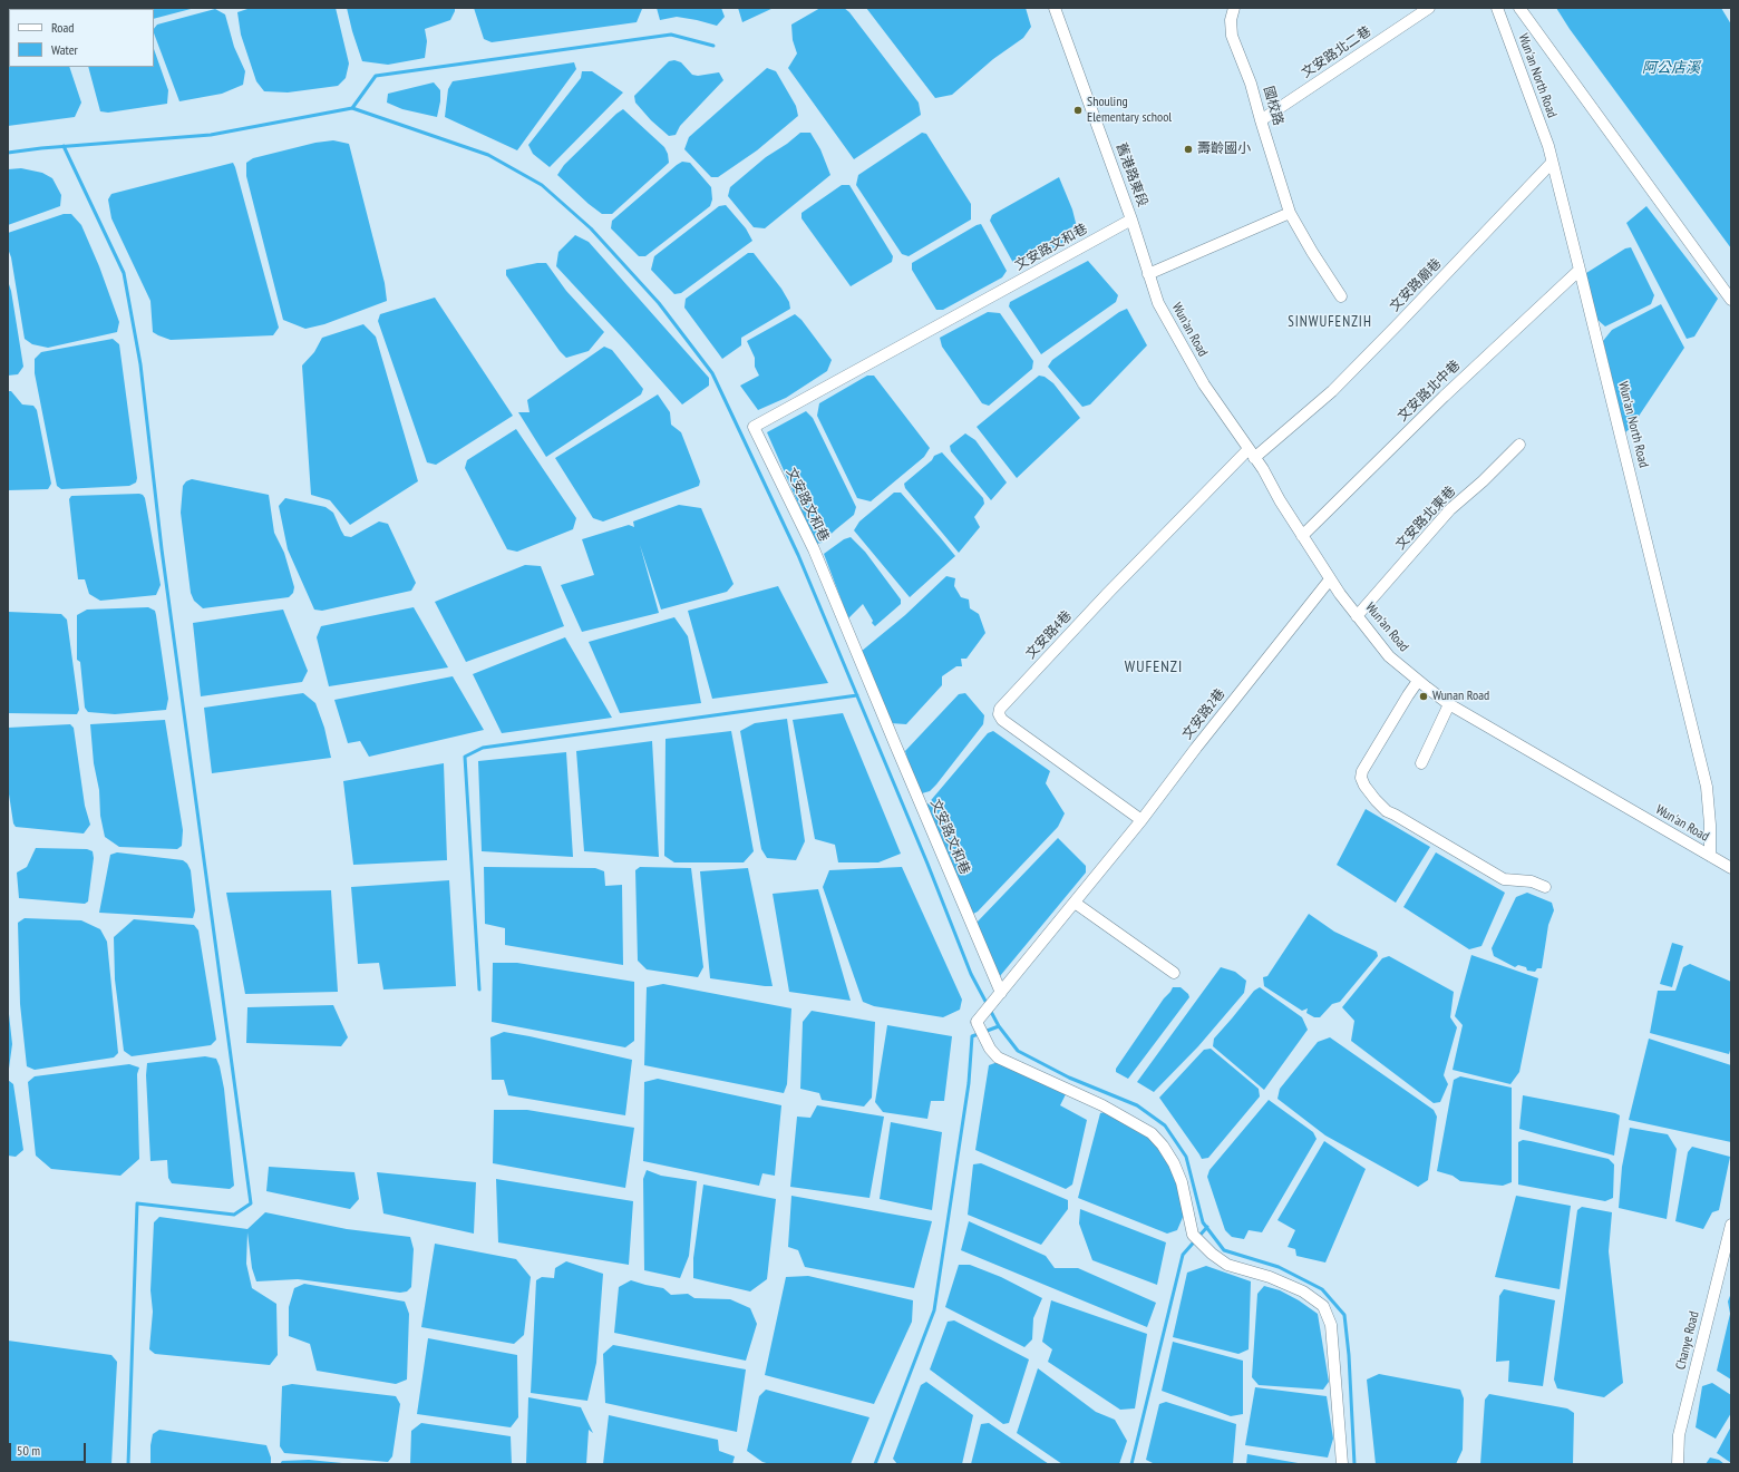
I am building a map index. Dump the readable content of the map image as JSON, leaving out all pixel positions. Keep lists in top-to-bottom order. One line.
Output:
{"streets":{"street":["文安路北二巷","Wun'an North Road","國校路","舊港路東段","文安路文和巷","文安路廟巷","Wun'an Road","文安路北中巷","文安路北東巷","文安路4巷","文安路2巷","Chanye Road"]},"crossings":[["文安路北二巷","國校路"],["Wun'an North Road","文安路廟巷"],["Wun'an North Road","Wun'an Road"],["Wun'an North Road","文安路北中巷"],["舊港路東段","文安路文和巷"],["舊港路東段","Wun'an Road"],["文安路文和巷","文安路2巷"],["文安路廟巷","Wun'an Road"],["文安路廟巷","文安路4巷"],["Wun'an Road","文安路北中巷"],["Wun'an Road","文安路北東巷"],["Wun'an Road","文安路4巷"],["Wun'an Road","文安路2巷"],["文安路4巷","文安路2巷"]],"districts":["SINWUFENZIH","WUFENZI"],"water":["阿公店溪"],"places":["Shouling Elementary school","壽齡國小","Wunan Road"],"legend":["Road","Water"],"scale_bar":"50 m"}
